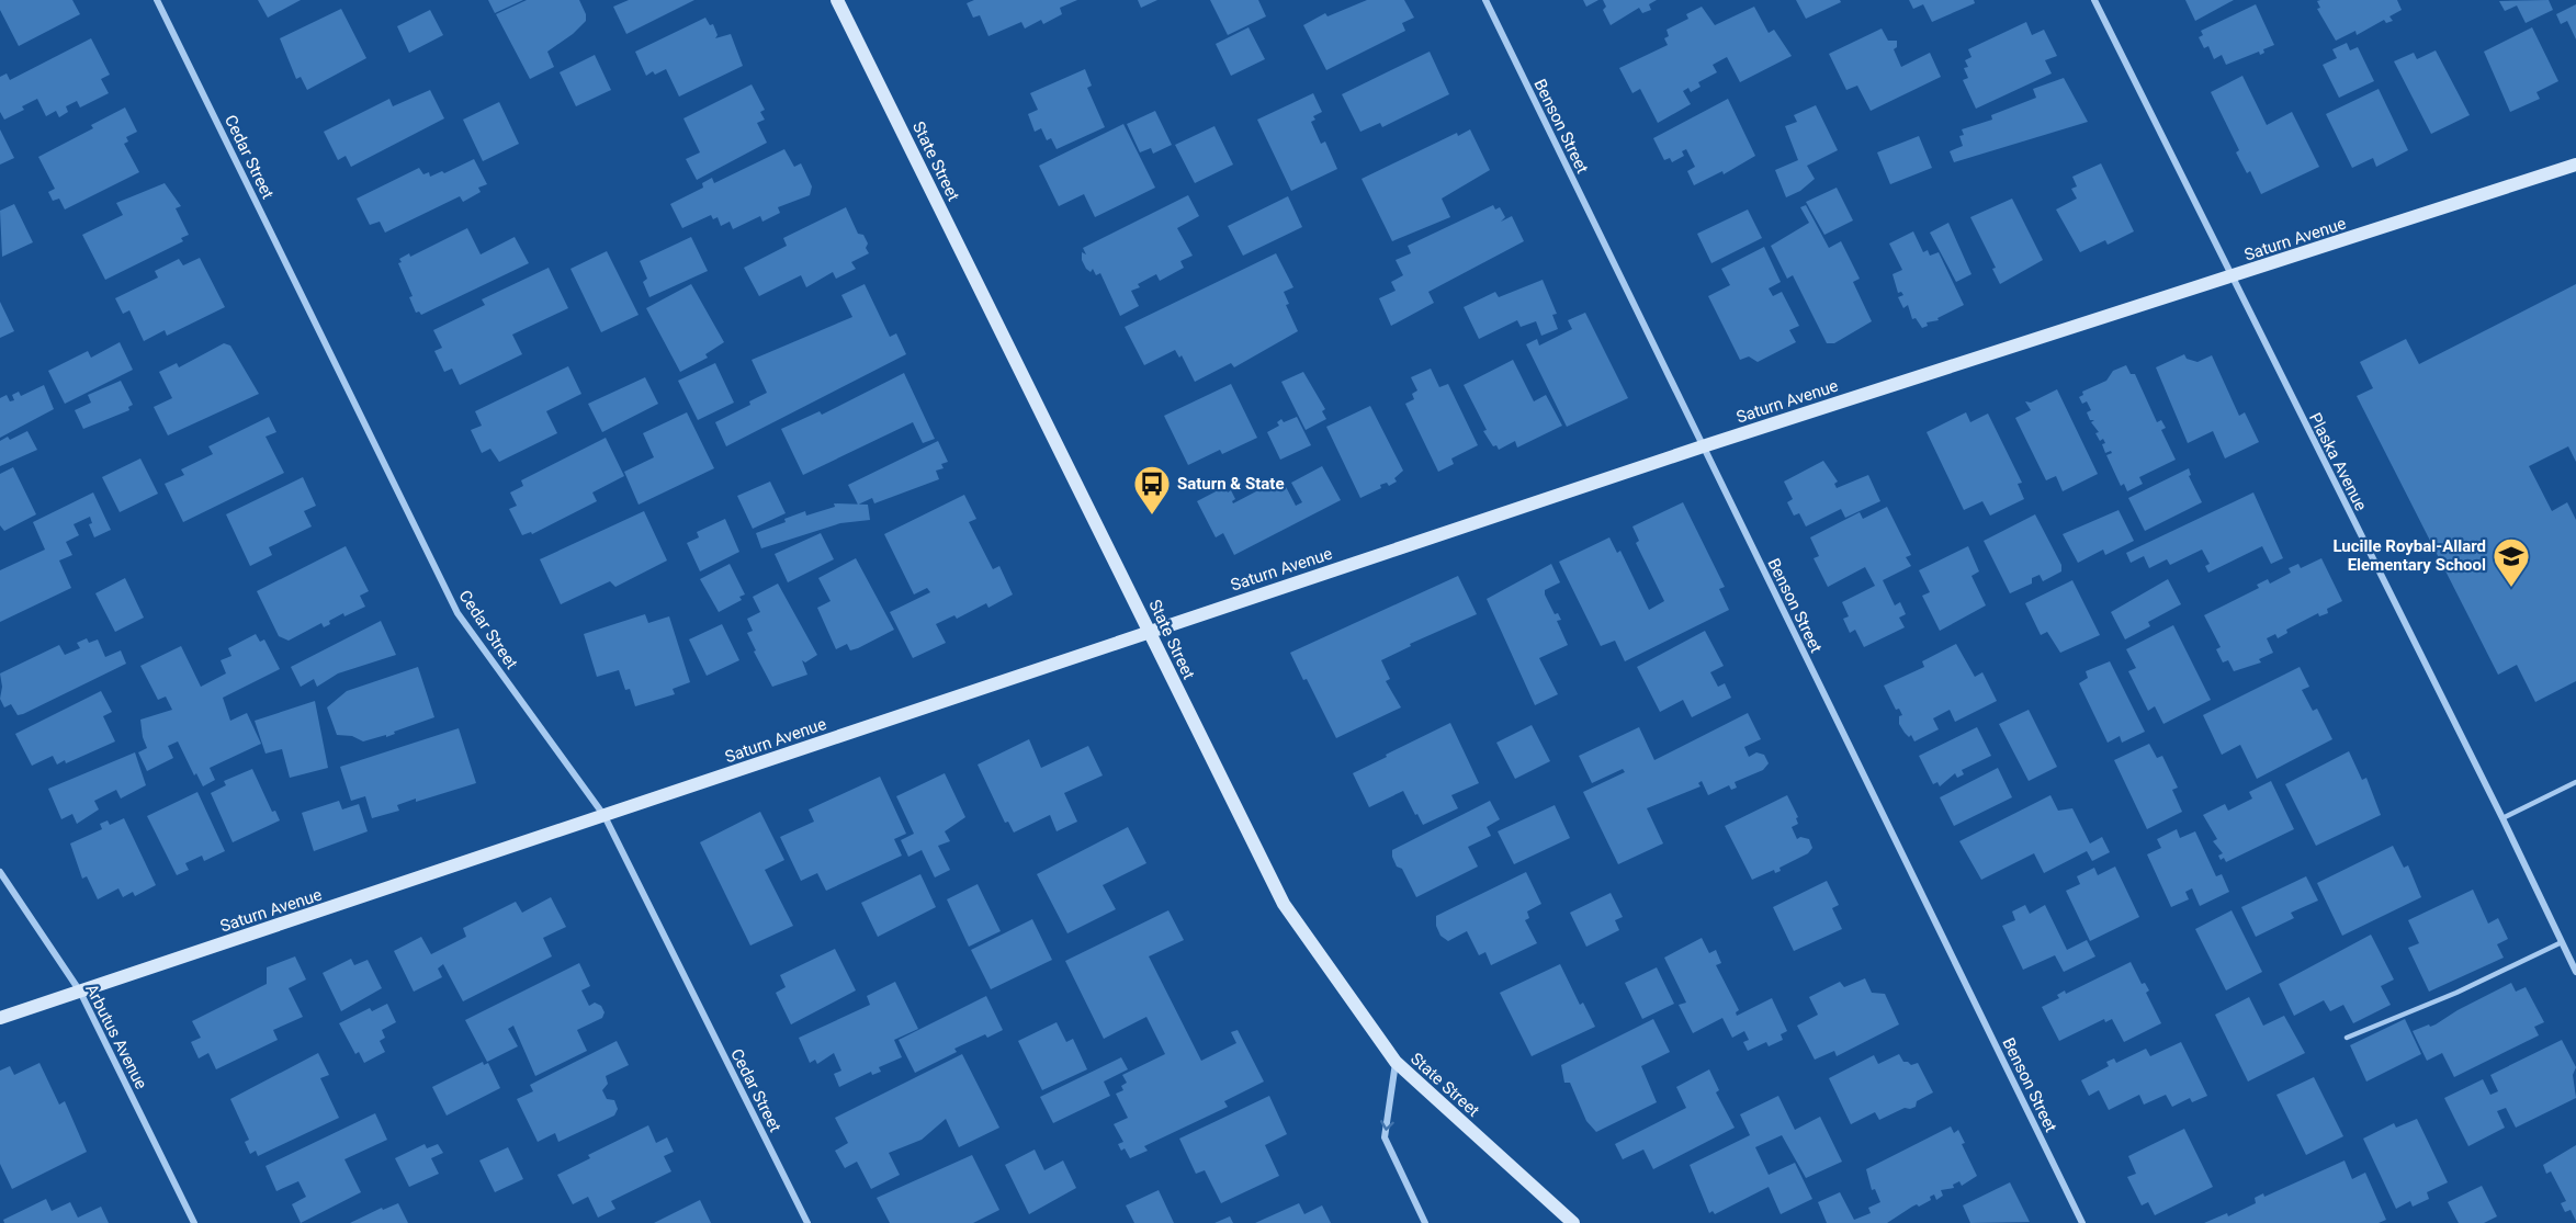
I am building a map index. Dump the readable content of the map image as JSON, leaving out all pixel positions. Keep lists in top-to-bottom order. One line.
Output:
{"streets":{"street":["Benson Street","Cedar Street","State Street","Saturn Avenue","Plaska Avenue","Arbutus Avenue"]},"crossings":[["Benson Street","Saturn Avenue"],["Cedar Street","Saturn Avenue"],["State Street","Saturn Avenue"],["Saturn Avenue","Plaska Avenue"],["Saturn Avenue","Arbutus Avenue"]],"places":{"bus stop":["Saturn & State"],"school or university":["Lucille Roybal-Allard Elementary School"]}}
